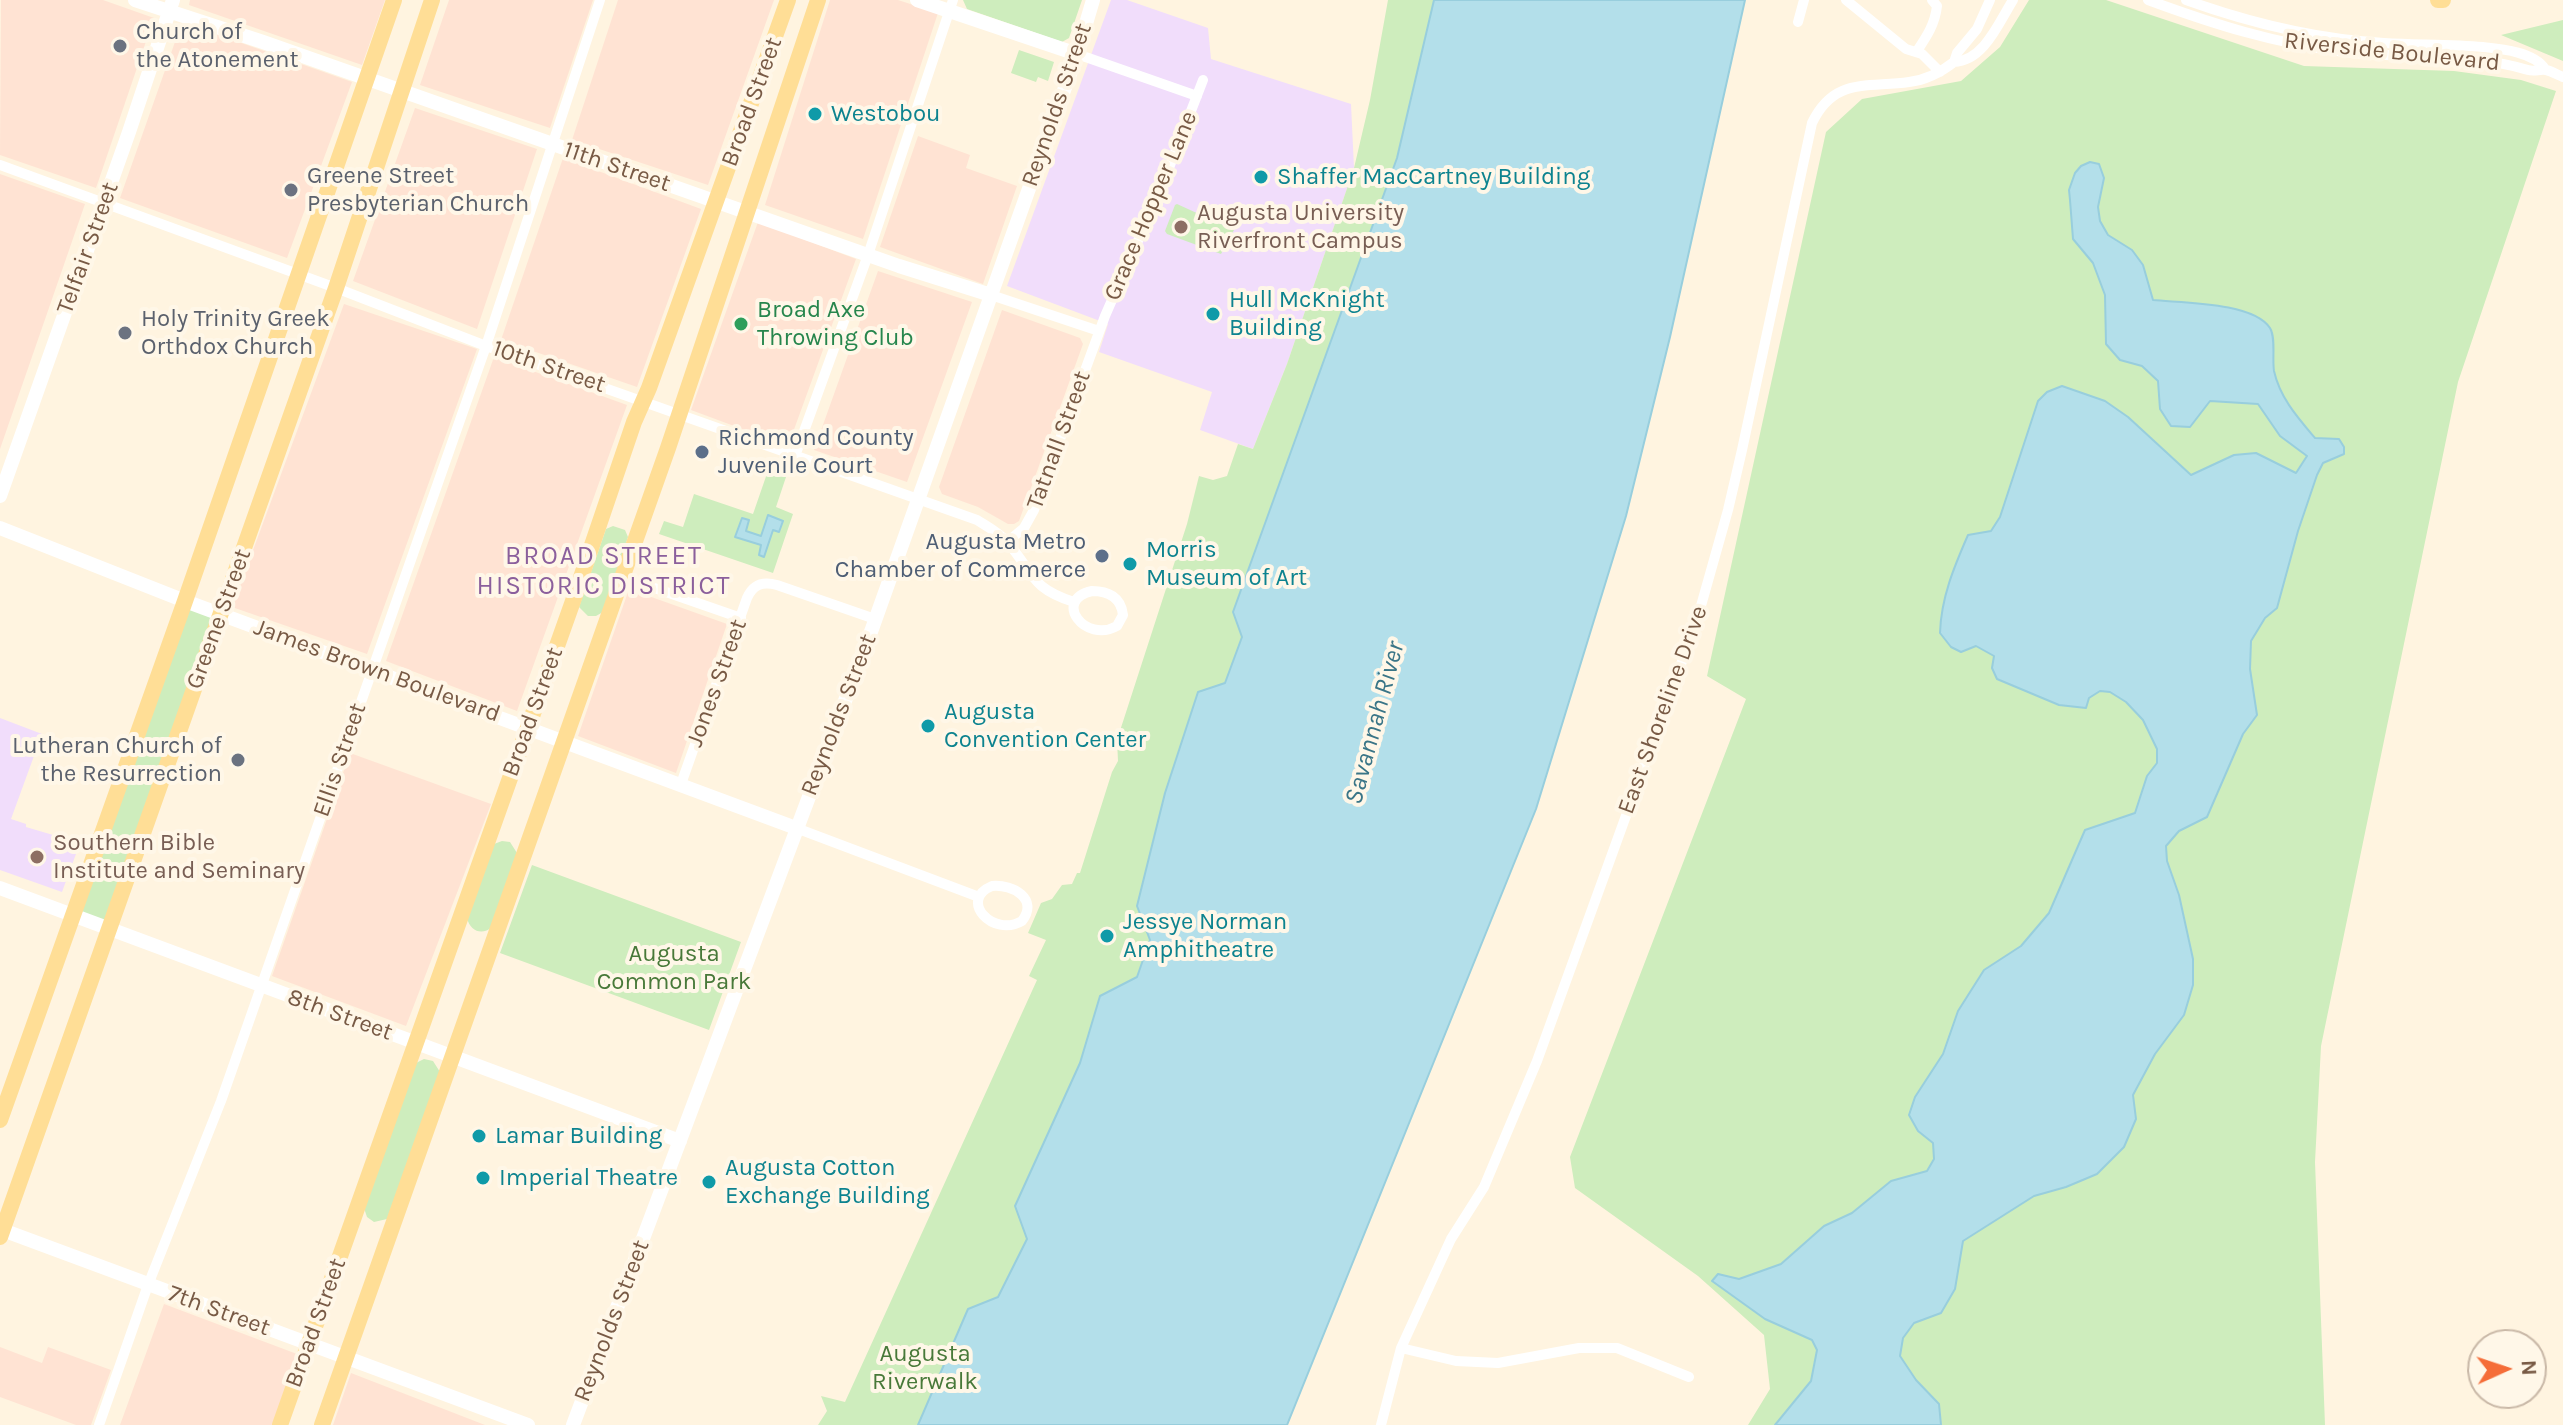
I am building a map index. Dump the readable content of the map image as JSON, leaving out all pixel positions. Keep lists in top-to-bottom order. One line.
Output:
{"streets":{"main road":["Broad Street","Reynolds Street","11th Street","Telfair Street","Greene Street","James Brown Boulevard","8th Street","7th Street"],"street":["Riverside Boulevard","Grace Hopper Lane","10th Street","Tatnall Street","Jones Street","East Shoreline Drive","Ellis Street"]},"crossings":[["Broad Street","11th Street"],["Broad Street","10th Street"],["Broad Street","James Brown Boulevard"],["Broad Street","8th Street"],["Broad Street","7th Street"],["Reynolds Street","11th Street"],["Reynolds Street","10th Street"],["Reynolds Street","James Brown Boulevard"],["Reynolds Street","Jones Street"],["Reynolds Street","8th Street"],["11th Street","Grace Hopper Lane"],["11th Street","Telfair Street"],["11th Street","Tatnall Street"],["11th Street","Greene Street"],["11th Street","Ellis Street"],["Grace Hopper Lane","Tatnall Street"],["Telfair Street","10th Street"],["10th Street","Tatnall Street"],["10th Street","Greene Street"],["10th Street","Ellis Street"],["Greene Street","James Brown Boulevard"],["Greene Street","8th Street"],["Greene Street","7th Street"],["James Brown Boulevard","Jones Street"],["James Brown Boulevard","Ellis Street"],["Ellis Street","8th Street"],["Ellis Street","7th Street"]],"districts":["BROAD STREET HISTORIC DISTRICT"],"water":["Savannah River"],"parks":["Augusta Common Park","Augusta Riverwalk"],"places":["Church of the Atonement","Westobou","Shaffer MacCartney Building","Greene Street Presbyterian Church","Augusta University Riverfront Campus","Hull McKnight Building","Broad Axe Throwing Club","Holy Trinity Greek Orthdox Church","Richmond County Juvenile Court","Augusta Metro Chamber of Commerce","Morris Museum of Art","Augusta Convention Center","Lutheran Church of the Resurrection","Southern Bible Institute and Seminary","Jessye Norman Amphitheatre","Lamar Building","Imperial Theatre","Augusta Cotton Exchange Building"],"north":"right"}
